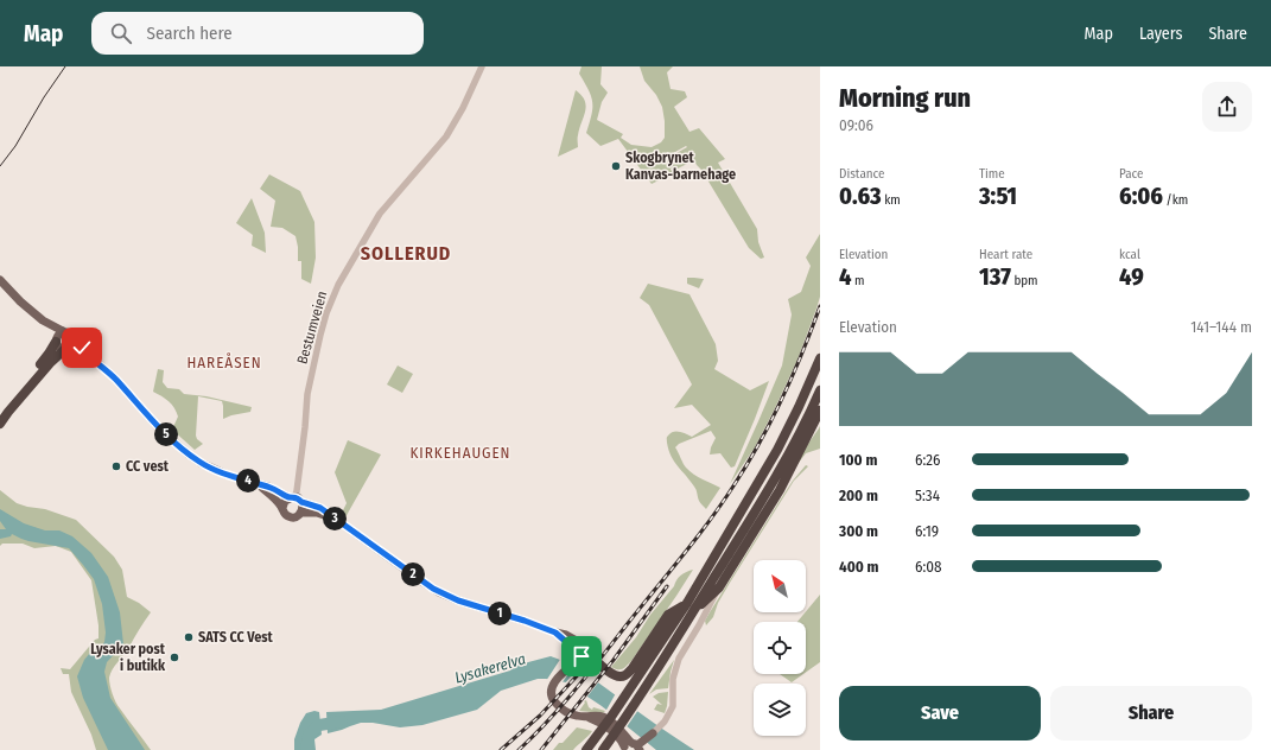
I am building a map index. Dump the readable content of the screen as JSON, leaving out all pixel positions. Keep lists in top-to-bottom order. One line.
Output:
{"streets":{"street":["Bestumveien"]},"districts":["SOLLERUD","HAREÅSEN","KIRKEHAUGEN"],"water":["Lysakerelva"],"places":["Skogbrynet Kanvas-barnehage","CC vest","SATS CC Vest","Lysaker post i butikk"],"north":"top left","page":{"header":"Map","search":"Search here","nav":["Map","Layers","Share"],"heading":["Morning run","09:06"],"stats":[["Distance","0.63 km"],["Time","3:51"],["Pace","6:06 /km"],["Elevation","4 m"],["Heart rate","137 bpm"],["kcal","49"]],"chart":["Elevation","141–144 m"],"pins":["5","4","3","2","1"],"list":[{"name":"100 m","note":"6:26"},{"name":"200 m","note":"5:34"},{"name":"300 m","note":"6:19"},{"name":"400 m","note":"6:08"}],"buttons":["Save","Share"]}}
